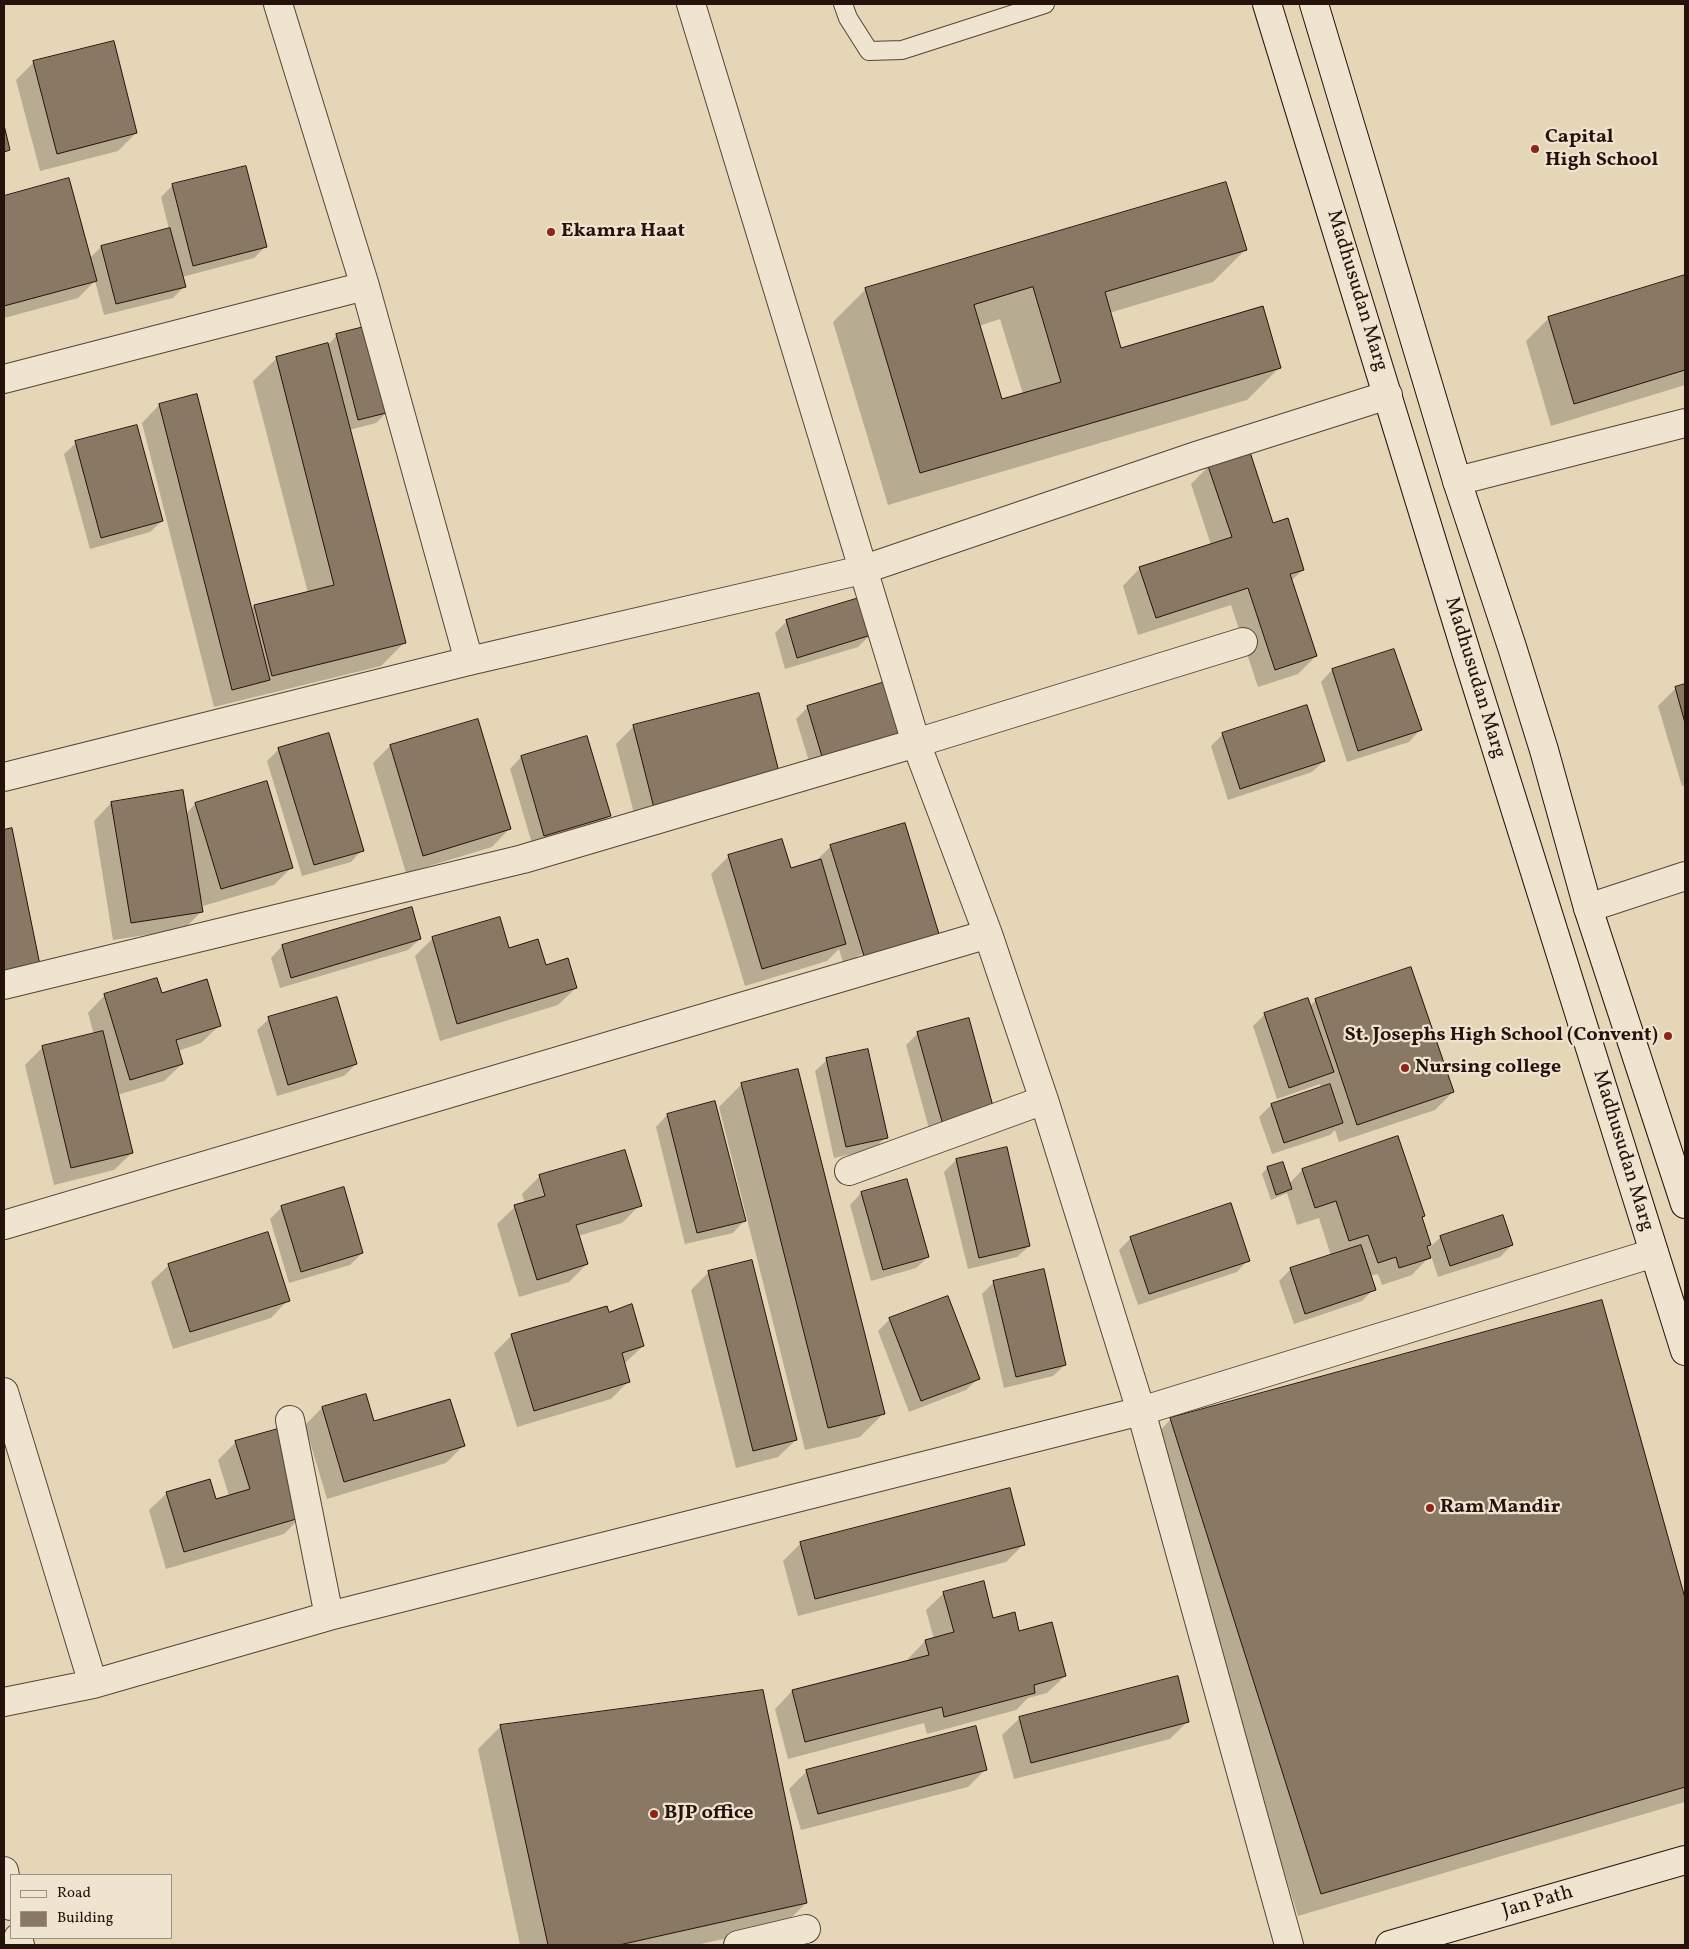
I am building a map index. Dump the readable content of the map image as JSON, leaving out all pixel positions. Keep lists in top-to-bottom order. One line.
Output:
{"streets":{"street":["Madhusudan Marg","Jan Path"]},"places":["Capital High School","Ekamra Haat","St. Josephs High School (Convent)","Nursing college","Ram Mandir","BJP office"],"legend":["Road","Building"]}
